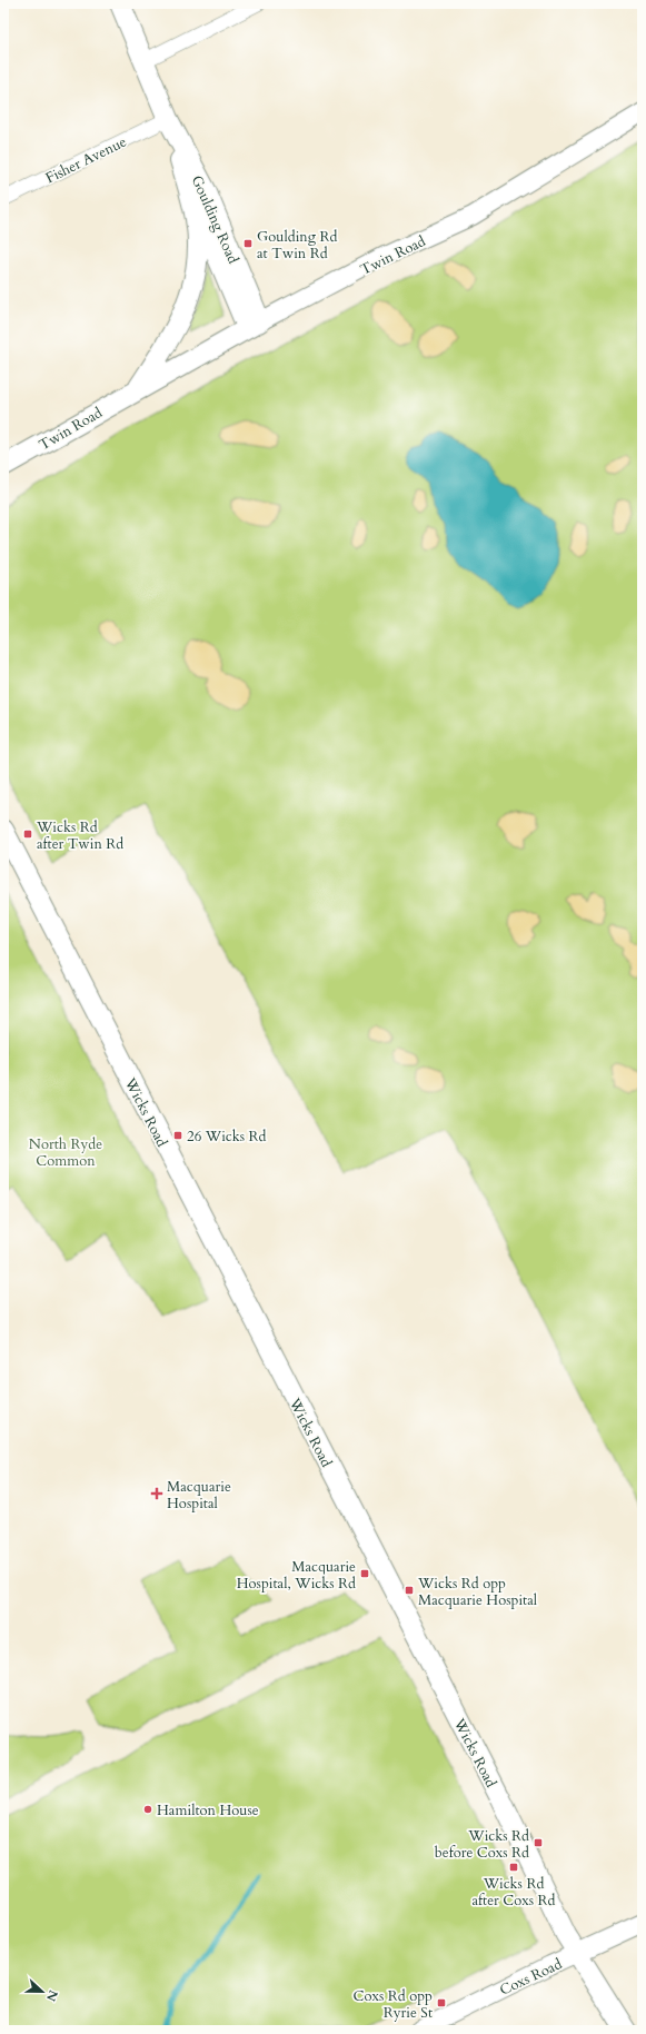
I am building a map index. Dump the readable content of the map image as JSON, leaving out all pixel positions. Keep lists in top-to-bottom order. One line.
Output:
{"streets":{"main road":["Goulding Road","Twin Road","Wicks Road"],"street":["Fisher Avenue","Coxs Road"]},"crossings":[["Fisher Avenue","Goulding Road"],["Goulding Road","Twin Road"],["Wicks Road","Coxs Road"]],"parks":["North Ryde Common"],"places":{"transit":["Goulding Rd at Twin Rd","Wicks Rd after Twin Rd","26 Wicks Rd","Macquarie Hospital, Wicks Rd","Wicks Rd opp Macquarie Hospital","Wicks Rd before Coxs Rd","Wicks Rd after Coxs Rd","Coxs Rd opp Ryrie St"],"health":["Macquarie Hospital"],"other":["Hamilton House"]},"north":"right"}
